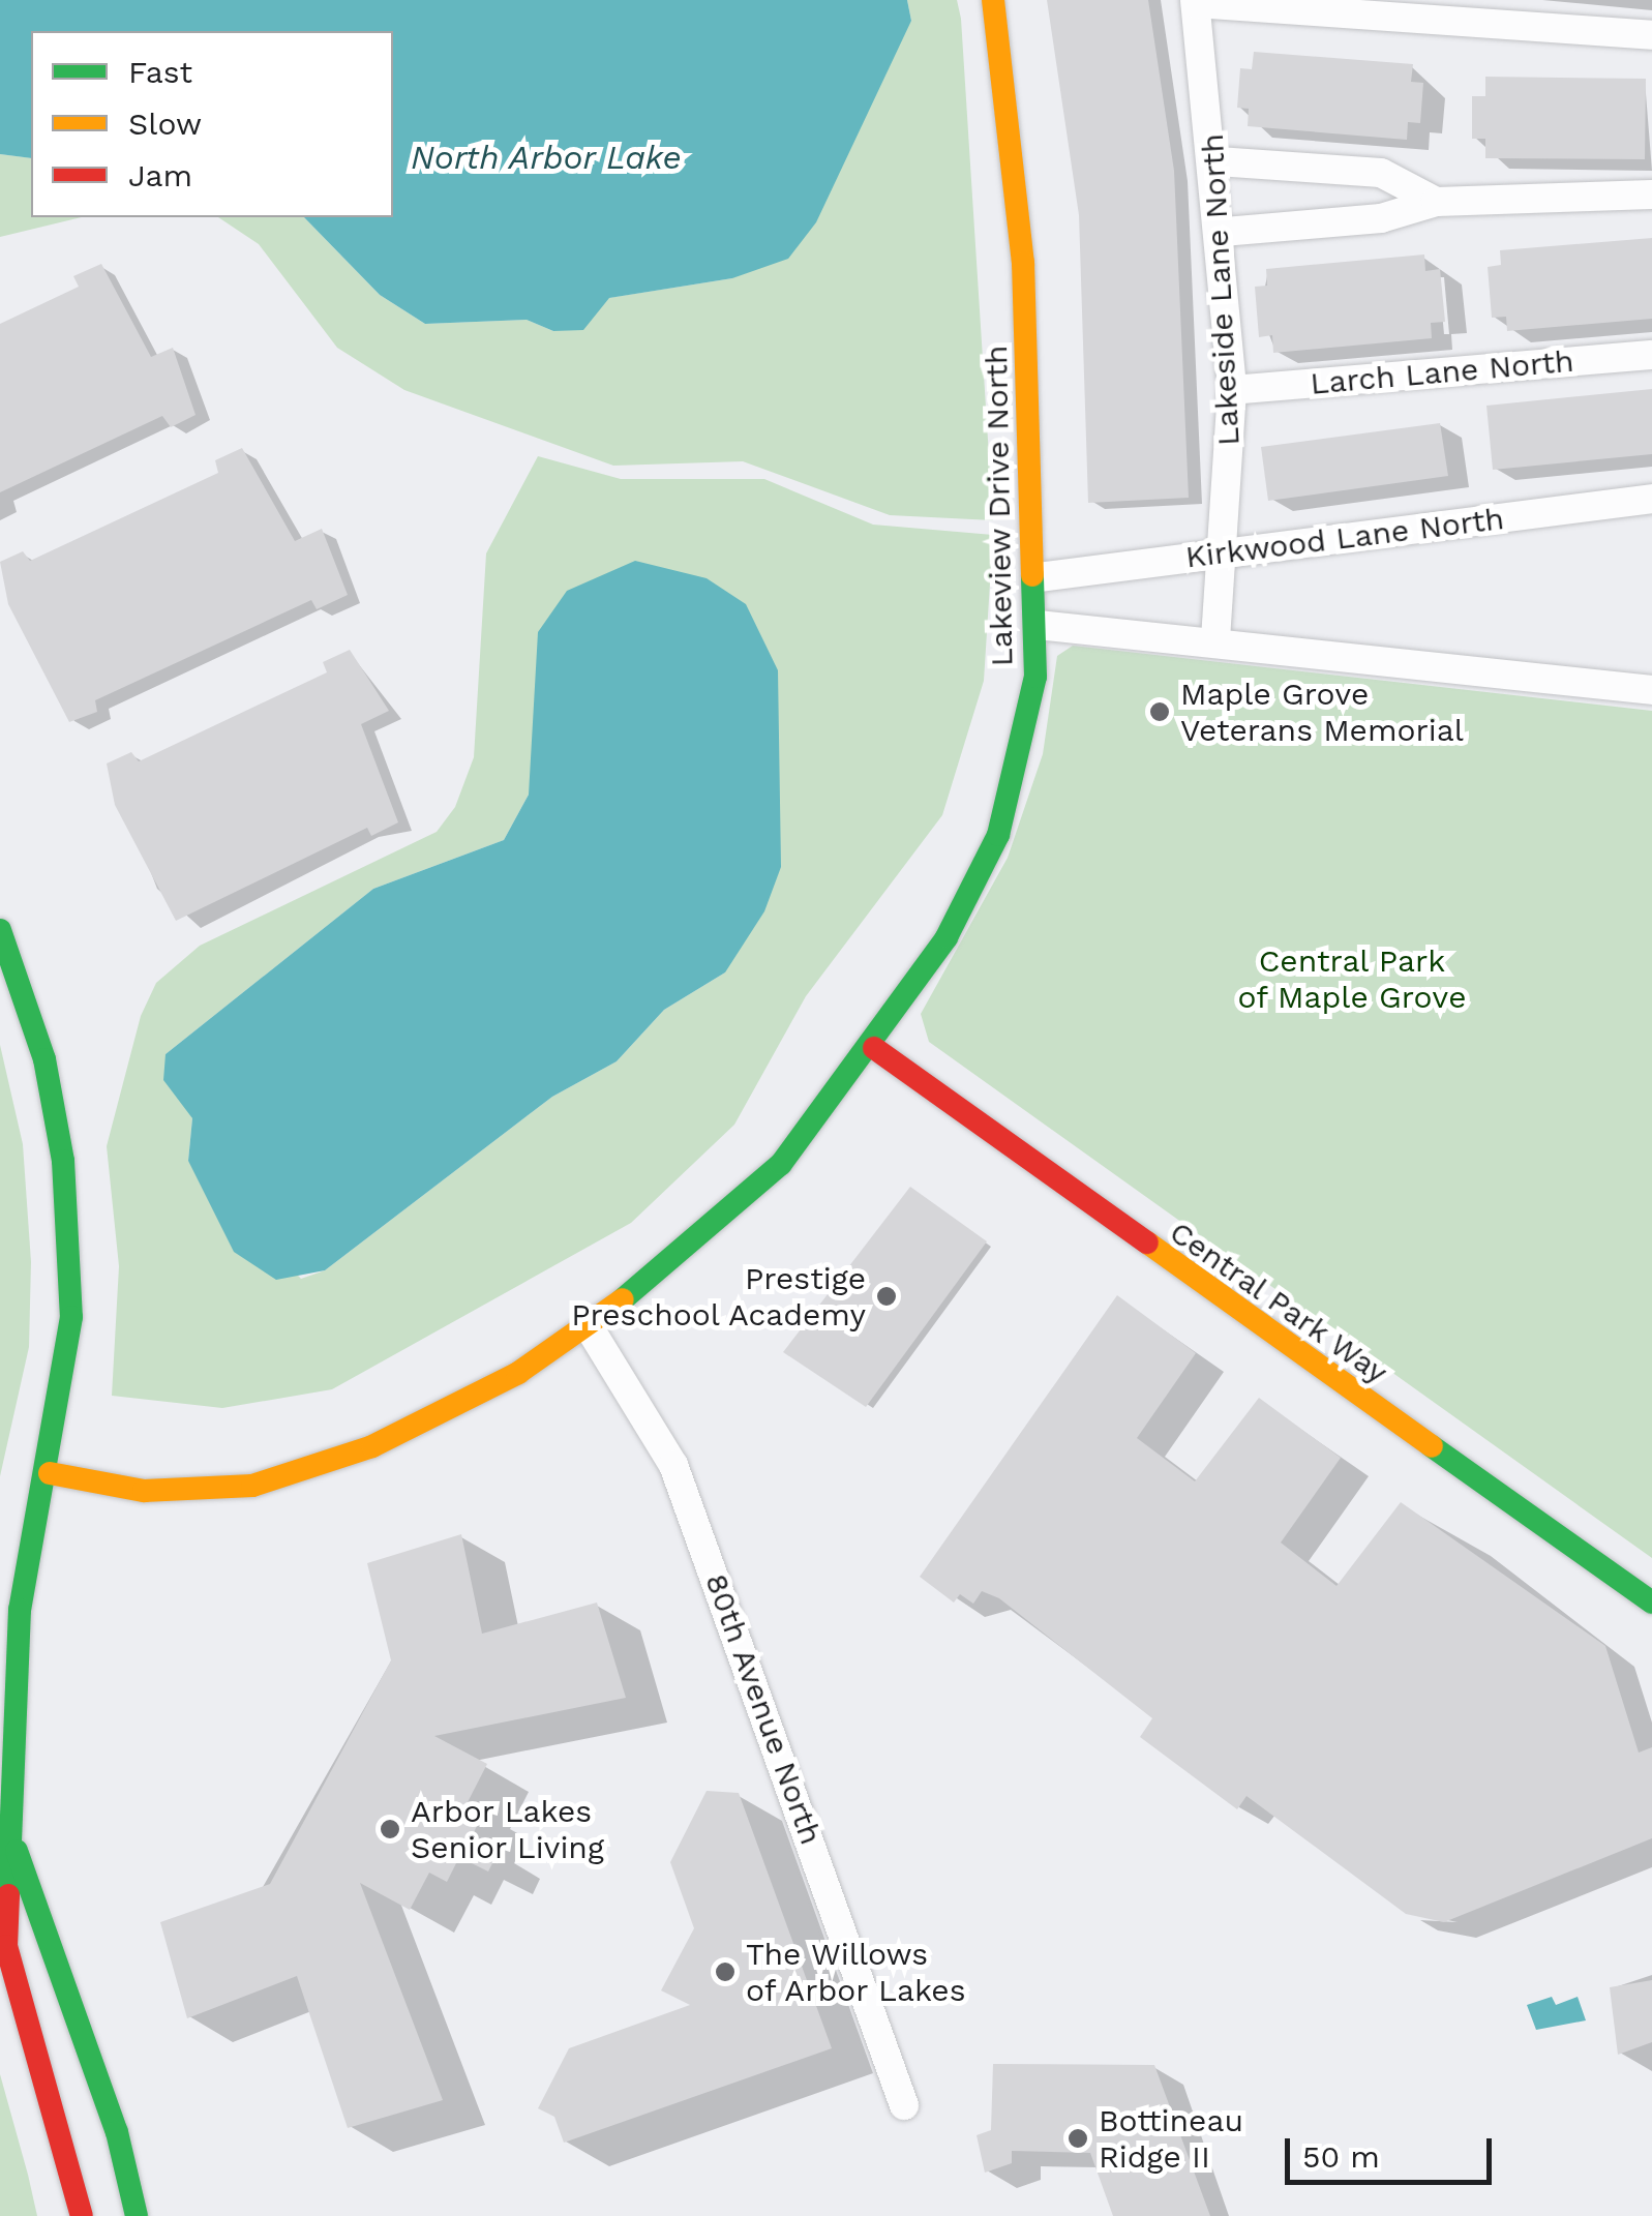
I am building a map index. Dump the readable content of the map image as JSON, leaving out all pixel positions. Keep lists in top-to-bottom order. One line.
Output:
{"streets":{"street":["Lakeside Lane North","Larch Lane North","Lakeview Drive North","Kirkwood Lane North","Central Park Way","80th Avenue North"]},"crossings":[["Lakeside Lane North","Larch Lane North"],["Lakeside Lane North","Kirkwood Lane North"],["Lakeview Drive North","Kirkwood Lane North"],["Lakeview Drive North","Central Park Way"],["Lakeview Drive North","80th Avenue North"]],"water":["North Arbor Lake"],"parks":["Central Park of Maple Grove"],"places":["Maple Grove Veterans Memorial","Prestige Preschool Academy","Arbor Lakes Senior Living","The Willows of Arbor Lakes","Bottineau Ridge II"],"legend":["Fast","Slow","Jam"],"scale_bar":"50 m"}
